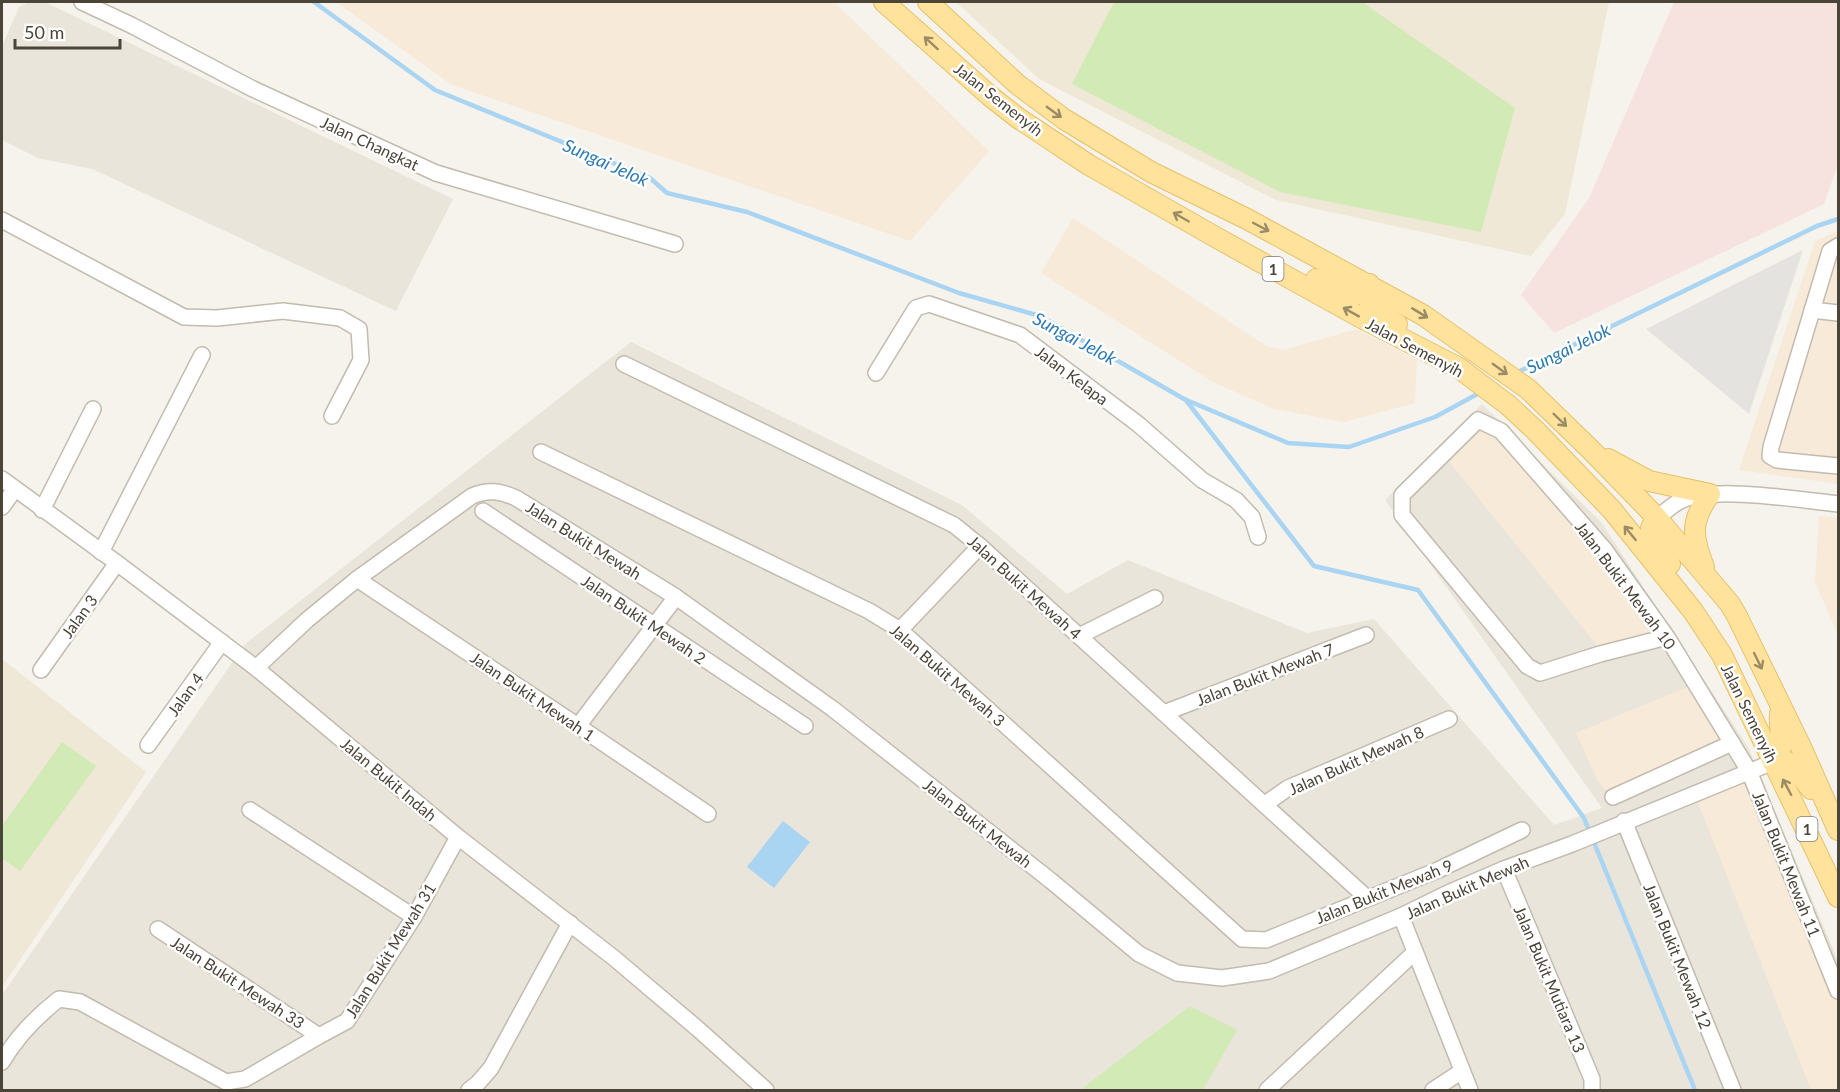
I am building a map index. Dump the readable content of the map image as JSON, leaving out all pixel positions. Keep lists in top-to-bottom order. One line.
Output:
{"streets":{"main road":["Jalan Semenyih","1"],"street":["Jalan Changkat","Jalan Kelapa","Jalan Bukit Mewah","Jalan Bukit Mewah 10","Jalan Bukit Mewah 4","Jalan 3","Jalan Bukit Mewah 2","Jalan Bukit Mewah 7","Jalan Bukit Mewah 3","Jalan 4","Jalan Bukit Mewah 1","Jalan Bukit Mewah 8","Jalan Bukit Indah","Jalan Bukit Mewah 11","Jalan Bukit Mewah 9","Jalan Bukit Mewah 31","Jalan Bukit Mewah 12","Jalan Bukit Mutiara 13","Jalan Bukit Mewah 33"]},"crossings":[["Jalan Semenyih","Jalan Bukit Mewah"],["Jalan Bukit Mewah","Jalan Bukit Mewah 10"],["Jalan Bukit Mewah","Jalan Bukit Mewah 1"],["Jalan Bukit Mewah","Jalan Bukit Indah"],["Jalan Bukit Mewah","Jalan Bukit Mewah 11"],["Jalan Bukit Mewah","Jalan Bukit Mewah 12"],["Jalan Bukit Mewah","Jalan Bukit Mutiara 13"],["Jalan Bukit Mewah 10","Jalan Bukit Mewah 11"],["Jalan Bukit Mewah 4","Jalan Bukit Mewah 7"],["Jalan Bukit Mewah 4","Jalan Bukit Mewah 8"],["Jalan Bukit Mewah 4","Jalan Bukit Mewah 9"],["Jalan 3","Jalan Bukit Indah"],["Jalan Bukit Mewah 3","Jalan Bukit Mewah 9"],["Jalan 4","Jalan Bukit Indah"],["Jalan Bukit Indah","Jalan Bukit Mewah 31"],["Jalan Bukit Mewah 31","Jalan Bukit Mewah 33"]],"water":["Sungai Jelok"],"scale_bar":"50 m"}
